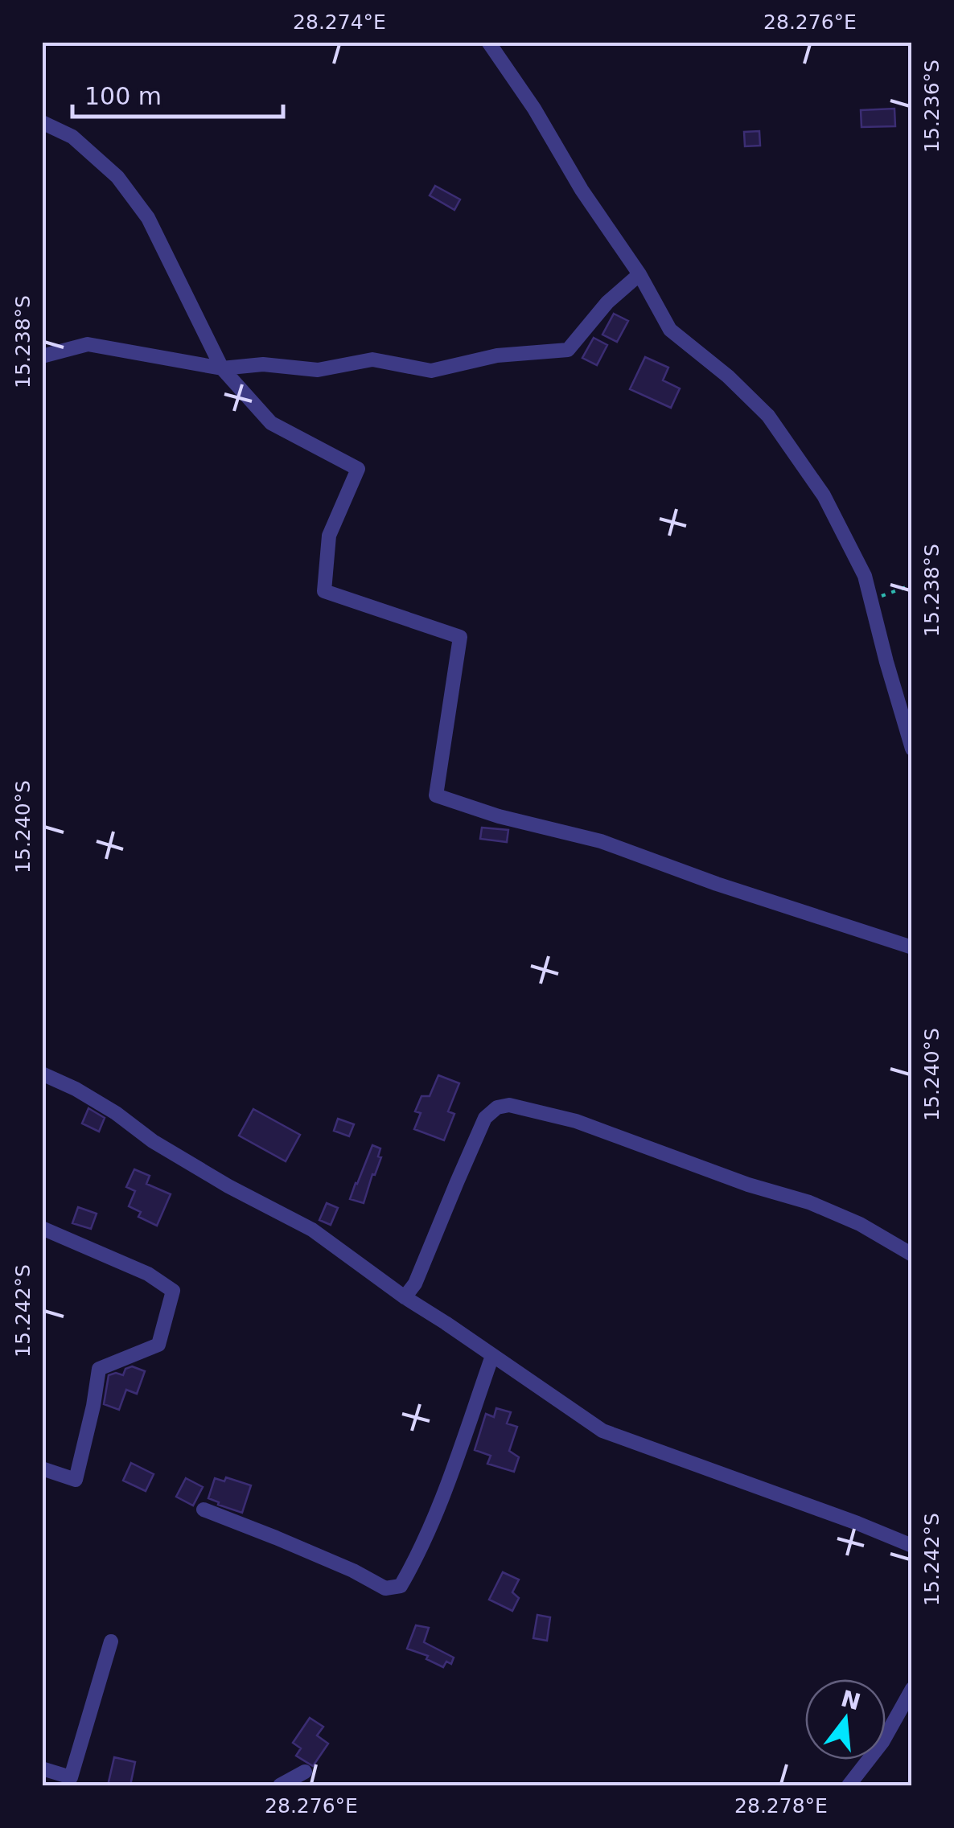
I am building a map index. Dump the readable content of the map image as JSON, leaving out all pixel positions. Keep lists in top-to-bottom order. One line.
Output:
{"scale_bar":"100 m","north":"top","coordinates":["28.274°E","28.276°E","15.236°S","15.238°S","15.240°S","15.242°S","28.278°E"]}
